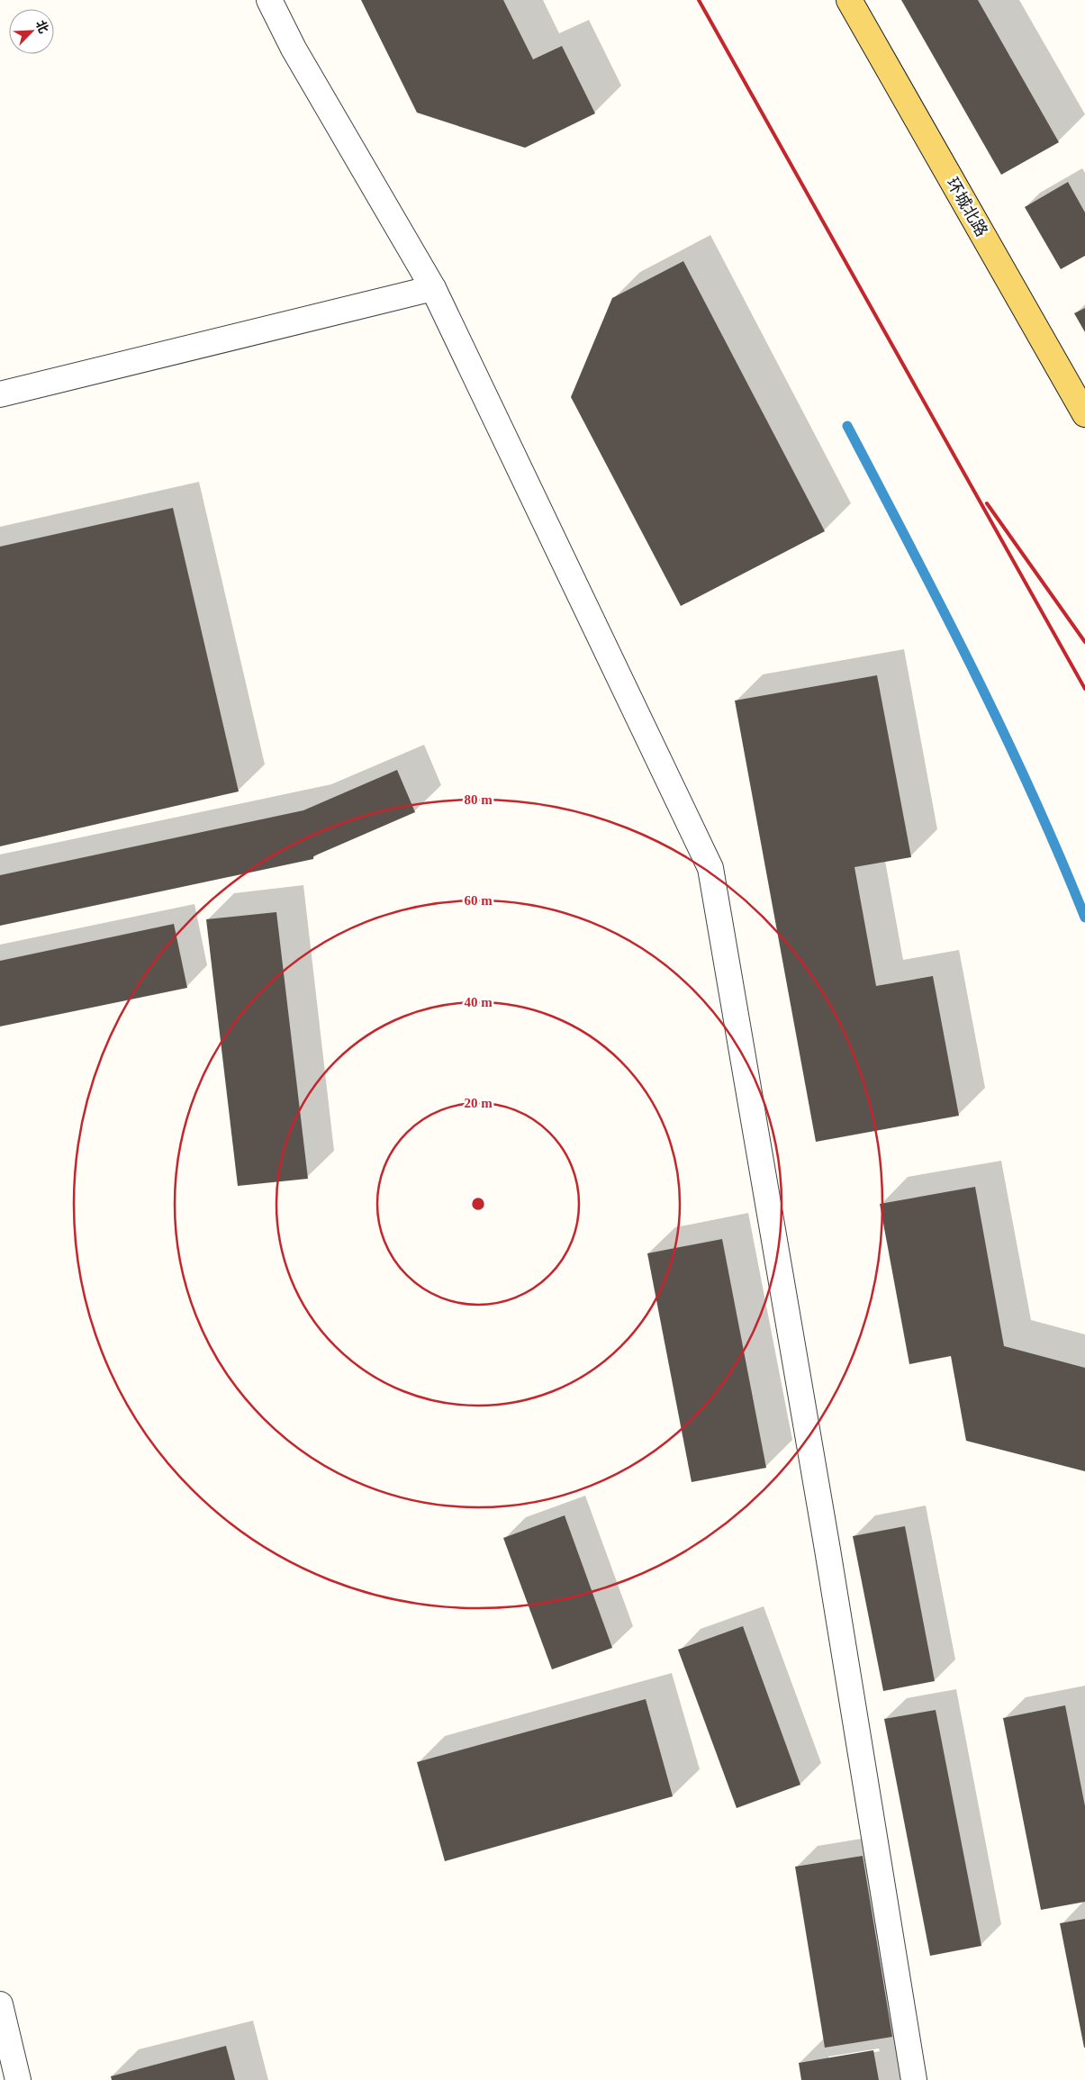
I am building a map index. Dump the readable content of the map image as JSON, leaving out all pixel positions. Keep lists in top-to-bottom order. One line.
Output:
{"streets":{"main road":["环城北路"]},"north":"top right","rings":["80 m","60 m","40 m","20 m"]}
